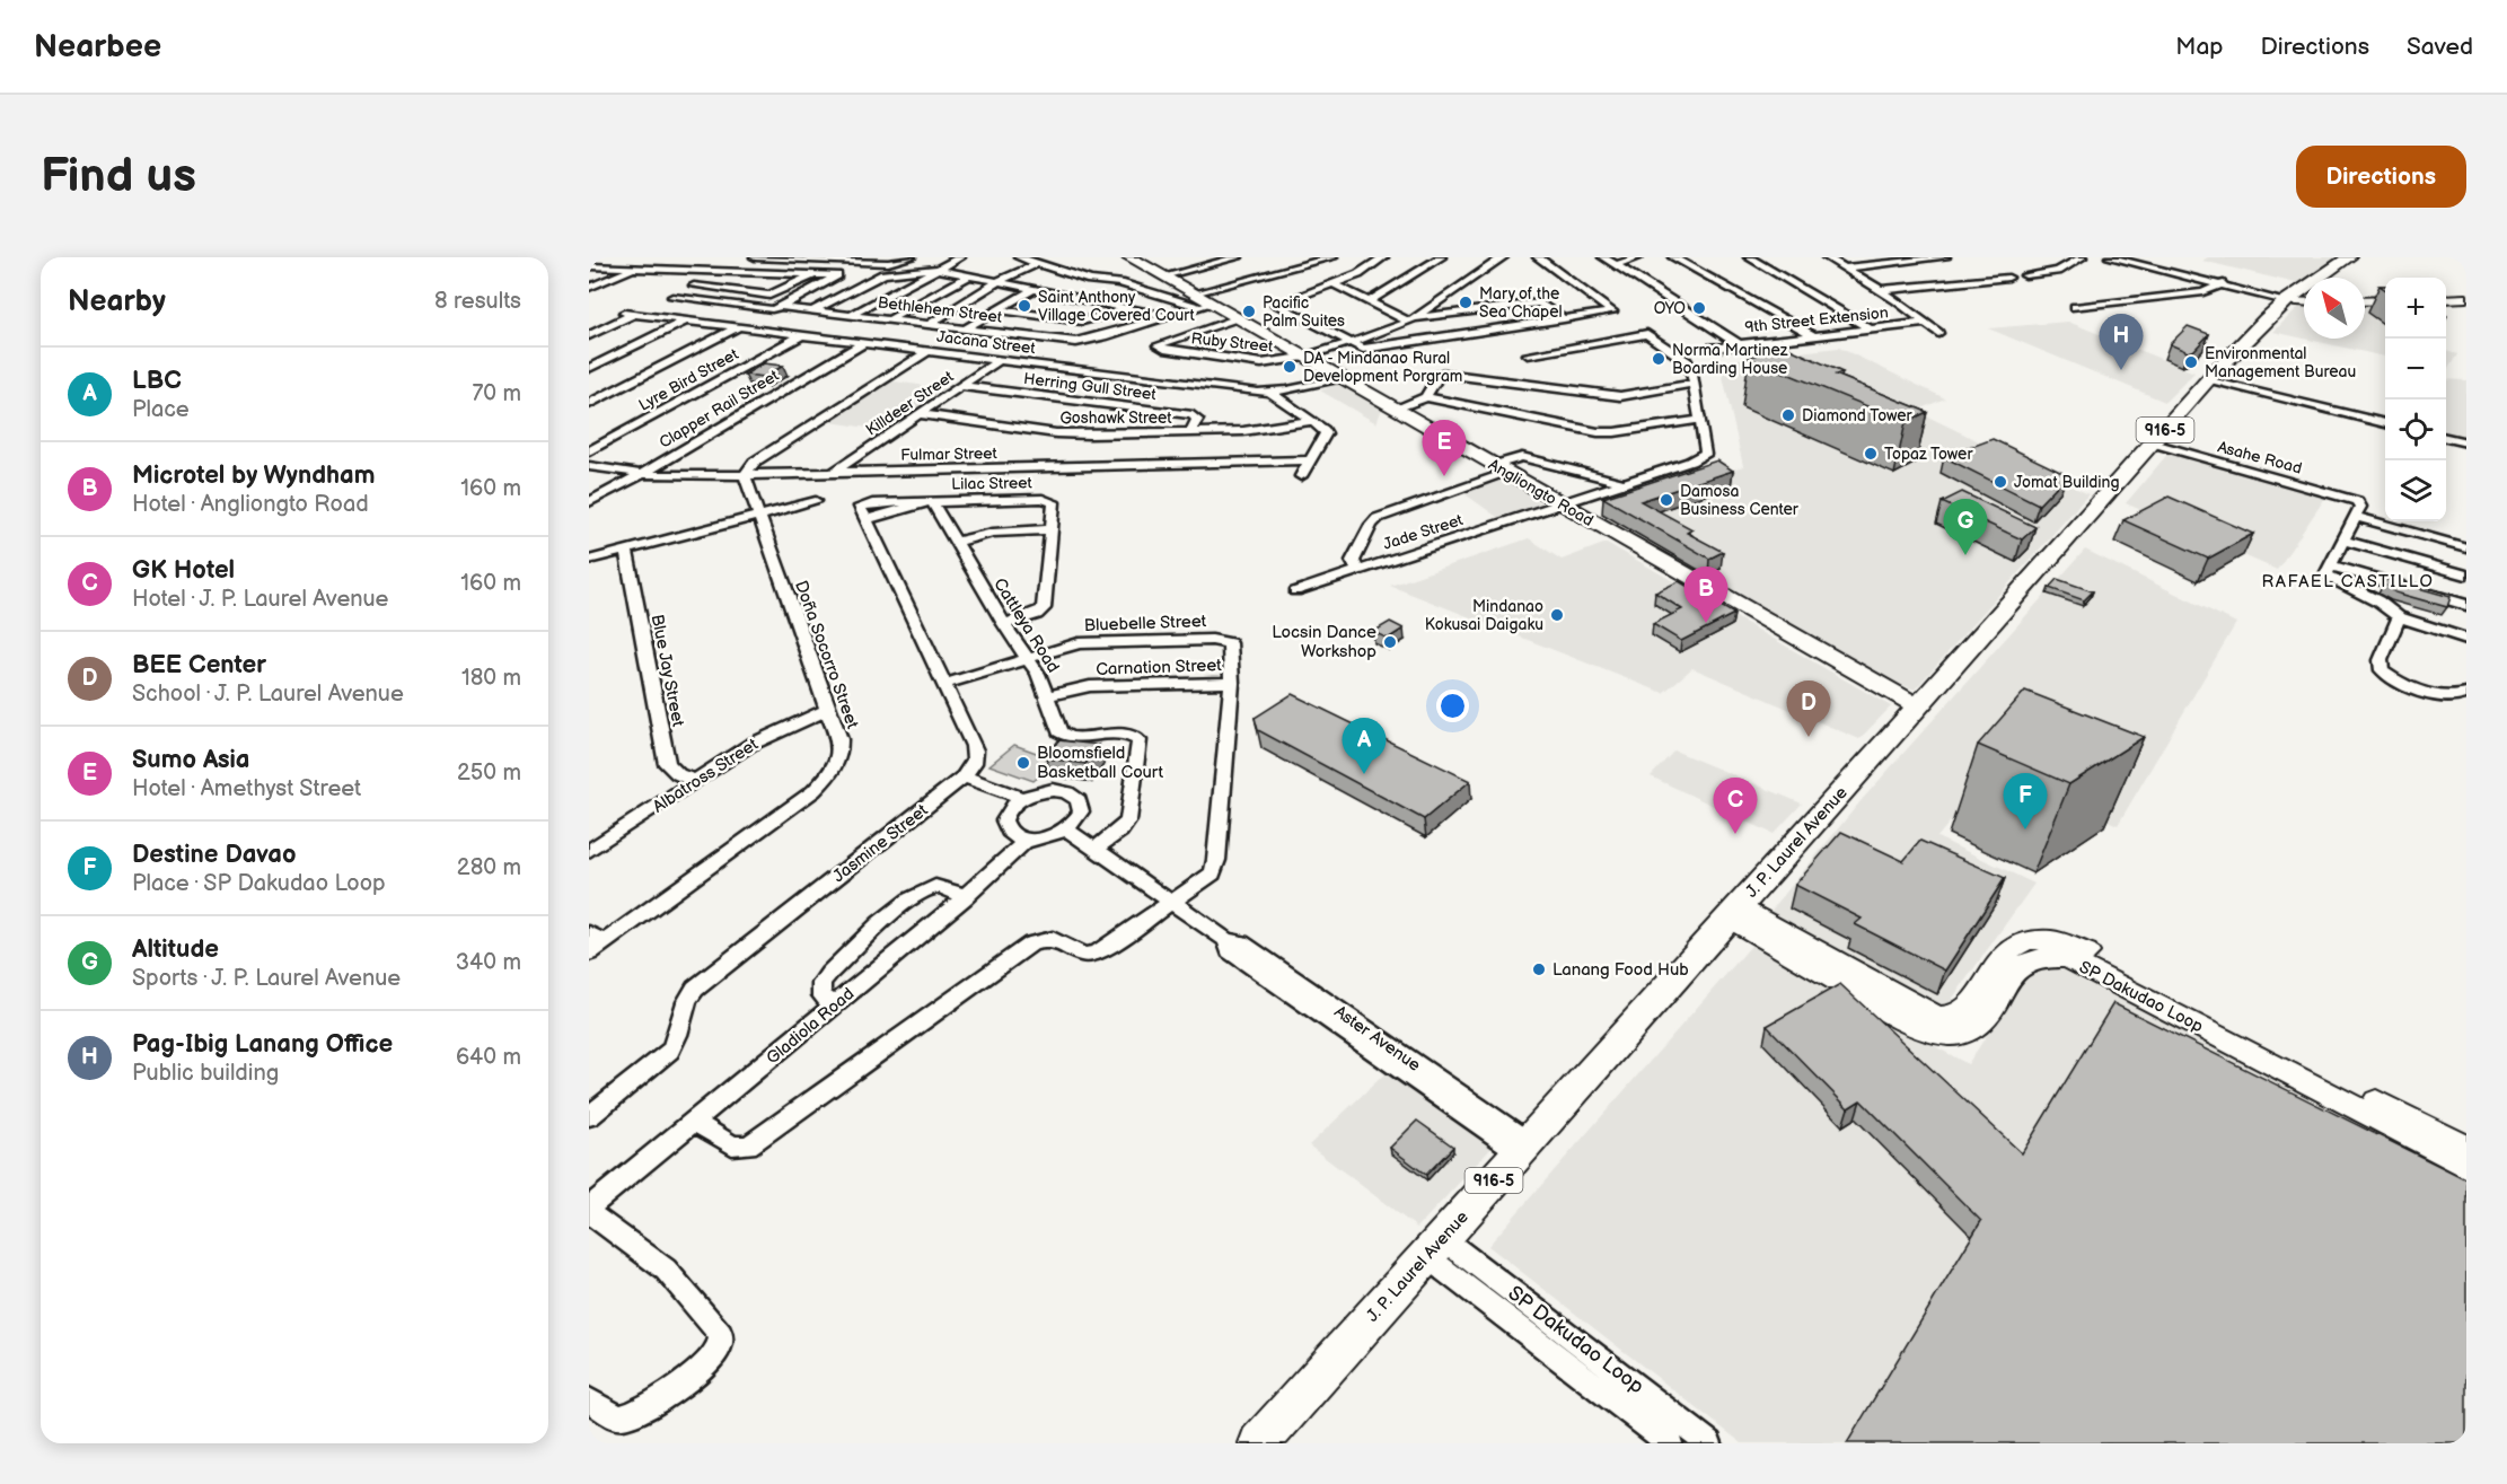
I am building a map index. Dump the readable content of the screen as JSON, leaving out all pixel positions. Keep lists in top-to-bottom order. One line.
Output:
{"streets":{"main road":["916-5","Angliongto Road","J. P. Laurel Avenue"],"street":["Bethlehem Street","9th Street Extension","Jacana Street","Ruby Street","Lyre Bird Street","Herring Gull Street","Killdeer Street","Clapper Rail Street","Goshawk Street","Fulmar Street","Asahe Road","Lilac Street","Jade Street","Bluebelle Street","Cattleya Road","Doña Socorro Street","Carnation Street","Blue Jay Street","Albatross Street","Jasmine Street","SP Dakudao Loop","Gladiola Road","Aster Avenue"]},"crossings":[["Bethlehem Street","Angliongto Road"],["Jacana Street","Lyre Bird Street"],["Jacana Street","Killdeer Street"],["Jacana Street","Clapper Rail Street"],["Jacana Street","Angliongto Road"],["Ruby Street","Angliongto Road"],["Herring Gull Street","Killdeer Street"],["Herring Gull Street","Goshawk Street"],["Killdeer Street","Goshawk Street"],["Killdeer Street","Fulmar Street"],["Clapper Rail Street","Fulmar Street"],["Fulmar Street","Doña Socorro Street"],["Asahe Road","J. P. Laurel Avenue"],["Lilac Street","Cattleya Road"],["Angliongto Road","Jade Street"],["Angliongto Road","J. P. Laurel Avenue"],["Bluebelle Street","Cattleya Road"],["Bluebelle Street","Carnation Street"],["Cattleya Road","Carnation Street"],["Cattleya Road","Aster Avenue"],["Doña Socorro Street","Albatross Street"],["Blue Jay Street","Albatross Street"],["J. P. Laurel Avenue","SP Dakudao Loop"],["J. P. Laurel Avenue","Aster Avenue"],["Gladiola Road","Aster Avenue"]],"districts":["RAFAEL CASTILLO"],"places":["Mary of the Sea Chapel","Saint Anthony Village Covered Court","OYO","Pacific Palm Suites","Norma Martinez Boarding House","Environmental Management Bureau","DA - Mindanao Rural Development Porgram","Diamond Tower","Topaz Tower","Jomat Building","Damosa Business Center","Mindanao Kokusai Daigaku","Locsin Dance Workshop","Bloomsfield Basketball Court","Lanang Food Hub"],"north":"top left","page":{"header":"Nearbee","nav":["Map","Directions","Saved"],"buttons":"Directions","title":"Find us","heading":["Nearby","8 results"],"map_buttons":["+","−"],"pins":["H","E","G","B","D","A","F","C"],"list":[{"mark":"A","name":"LBC","note":"Place","value":"70 m"},{"mark":"B","name":"Microtel by Wyndham","note":"Hotel · Angliongto Road","value":"160 m"},{"mark":"C","name":"GK Hotel","note":"Hotel · J. P. Laurel Avenue","value":"160 m"},{"mark":"D","name":"BEE Center","note":"School · J. P. Laurel Avenue","value":"180 m"},{"mark":"E","name":"Sumo Asia","note":"Hotel · Amethyst Street","value":"250 m"},{"mark":"F","name":"Destine Davao","note":"Place · SP Dakudao Loop","value":"280 m"},{"mark":"G","name":"Altitude","note":"Sports · J. P. Laurel Avenue","value":"340 m"},{"mark":"H","name":"Pag-Ibig Lanang Office","note":"Public building","value":"640 m"}]}}
